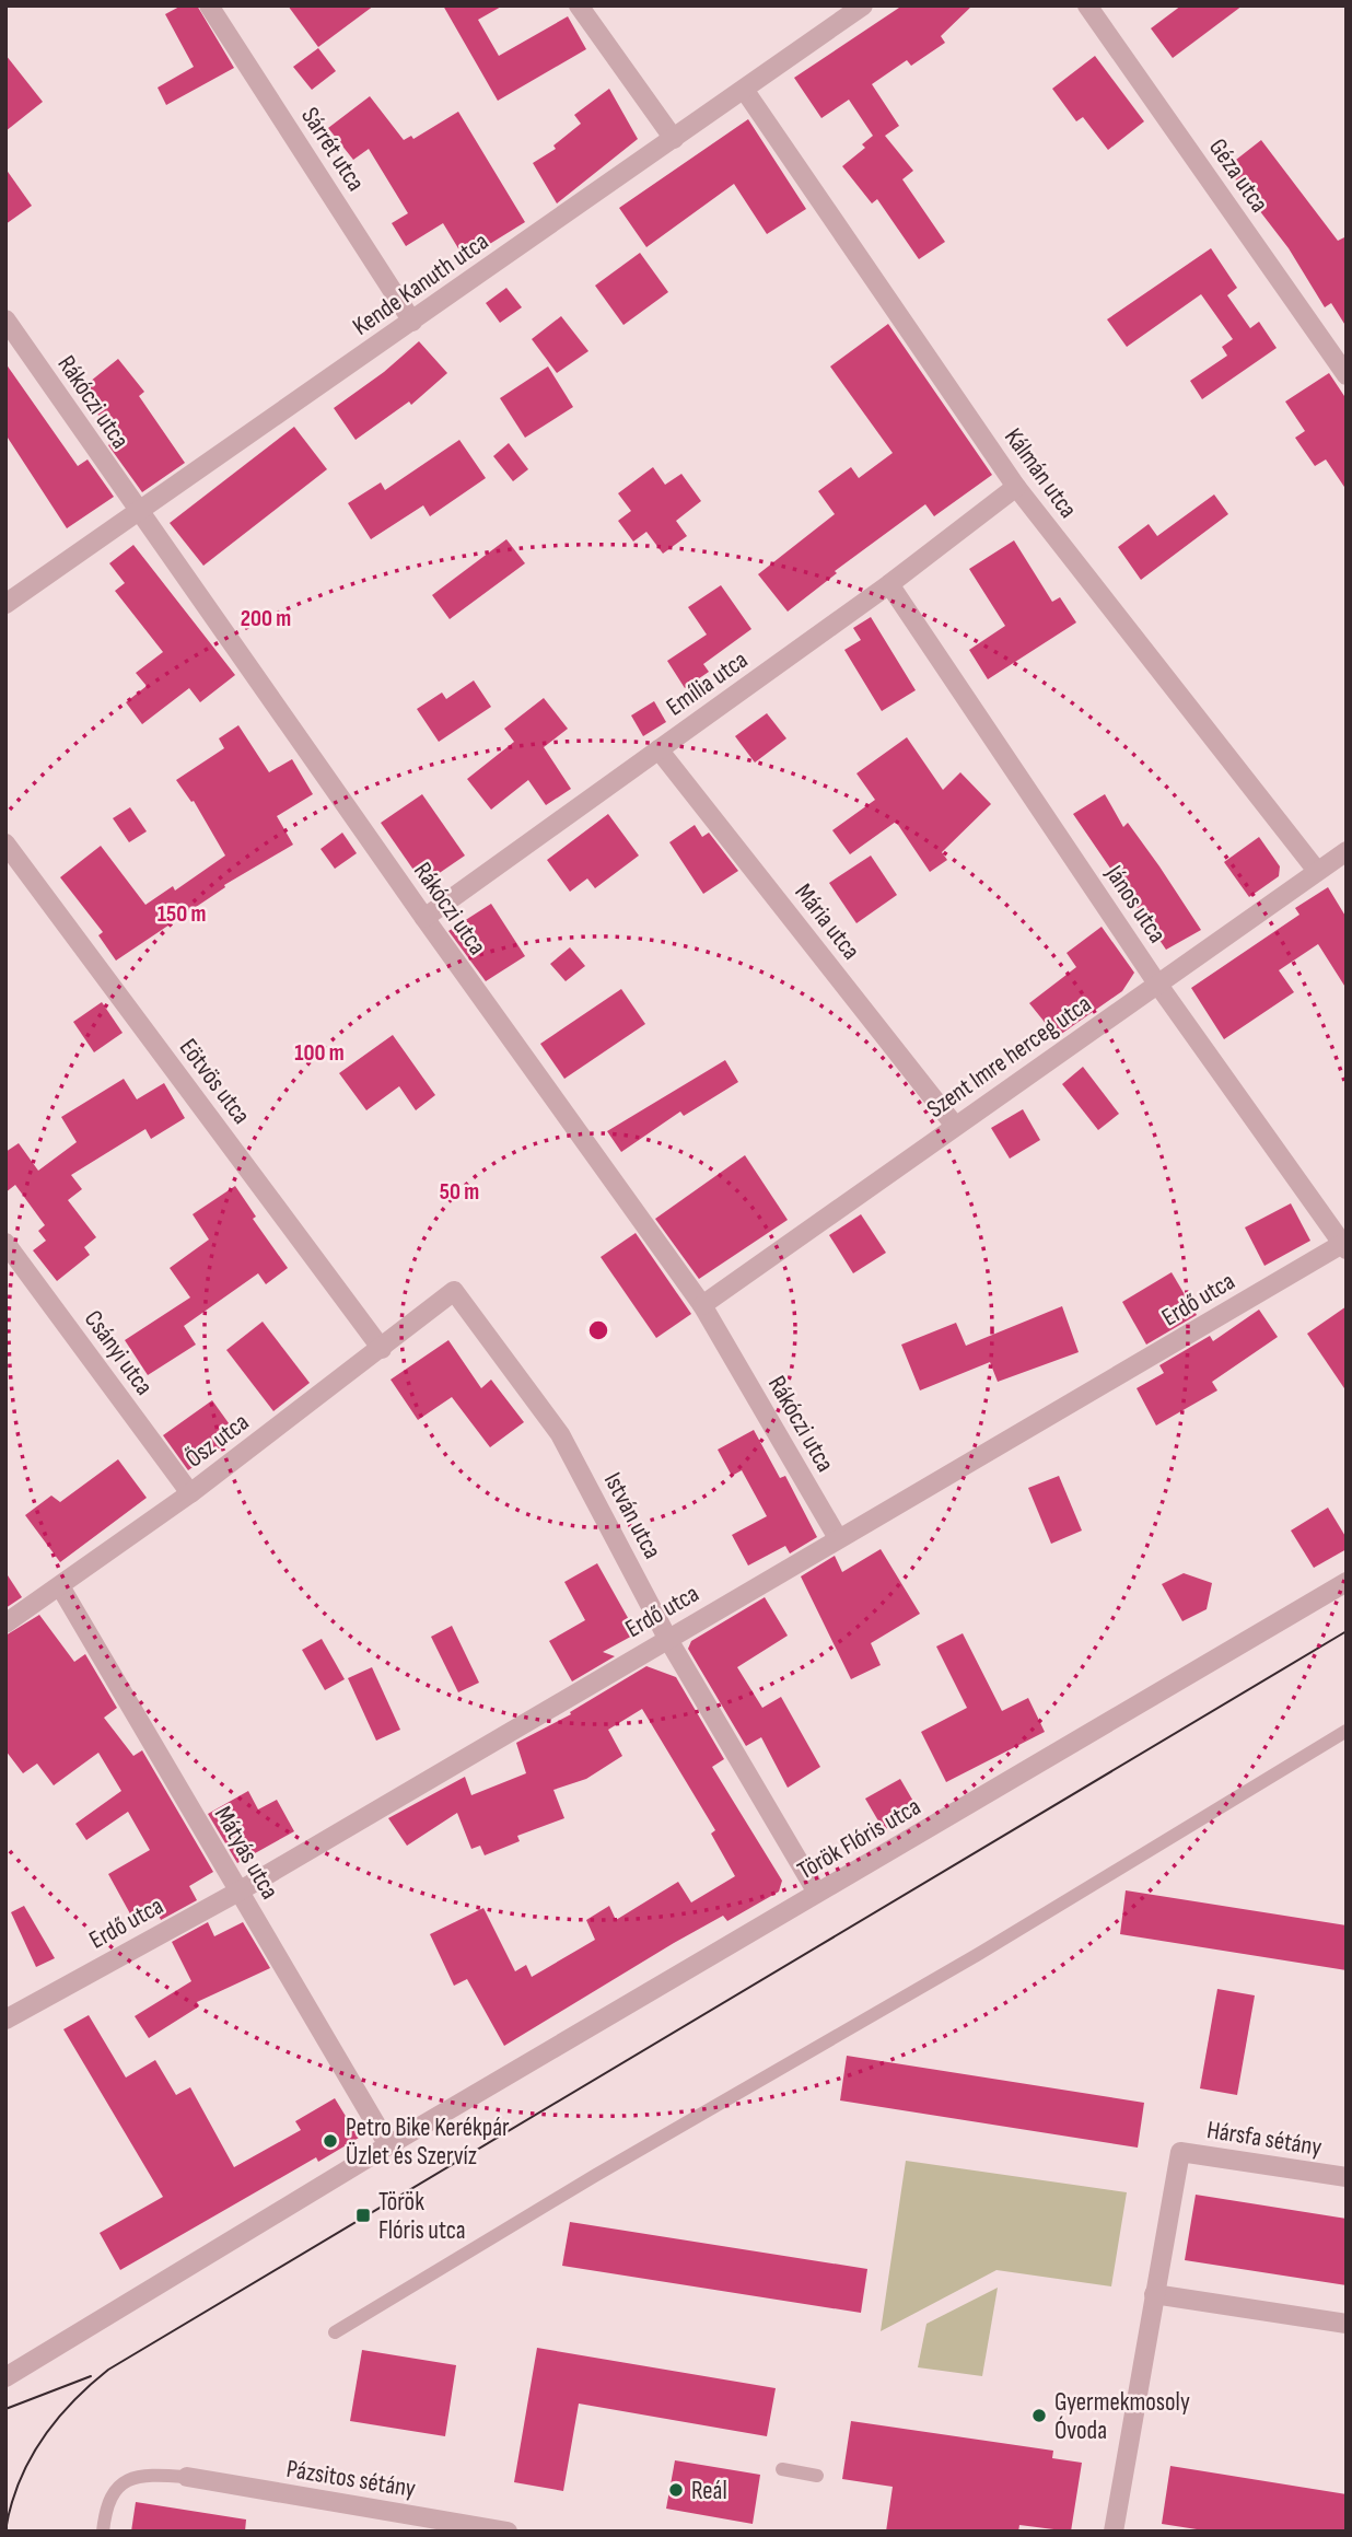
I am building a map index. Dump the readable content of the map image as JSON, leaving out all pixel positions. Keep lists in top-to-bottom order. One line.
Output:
{"streets":{"street":["Sárrét utca","Géza utca","Kende Kanuth utca","Rákóczi utca","Kálmán utca","Emília utca","János utca","Mária utca","Szent Imre herceg utca","Eötvös utca","Erdő utca","Csányi utca","Ősz utca","István utca","Török Flóris utca","Mátyás utca","Hársfa sétány","Pázsitos sétány"]},"crossings":[["Sárrét utca","Kende Kanuth utca"],["Kende Kanuth utca","Rákóczi utca"],["Kende Kanuth utca","Kálmán utca"],["Rákóczi utca","Emília utca"],["Rákóczi utca","Szent Imre herceg utca"],["Rákóczi utca","Erdő utca"],["Kálmán utca","Emília utca"],["Kálmán utca","Szent Imre herceg utca"],["Emília utca","János utca"],["Emília utca","Mária utca"],["János utca","Szent Imre herceg utca"],["János utca","Erdő utca"],["Mária utca","Szent Imre herceg utca"],["Eötvös utca","Ősz utca"],["Erdő utca","István utca"],["Erdő utca","Mátyás utca"],["Csányi utca","Ősz utca"],["Ősz utca","István utca"],["Ősz utca","Mátyás utca"],["István utca","Török Flóris utca"],["Török Flóris utca","Mátyás utca"]],"places":{"other":["Petro Bike Kerékpár Üzlet és Szervíz","Gyermekmosoly Óvoda","Reál"],"transit":["Török Flóris utca"]},"rings":["200 m","150 m","100 m","50 m"]}
